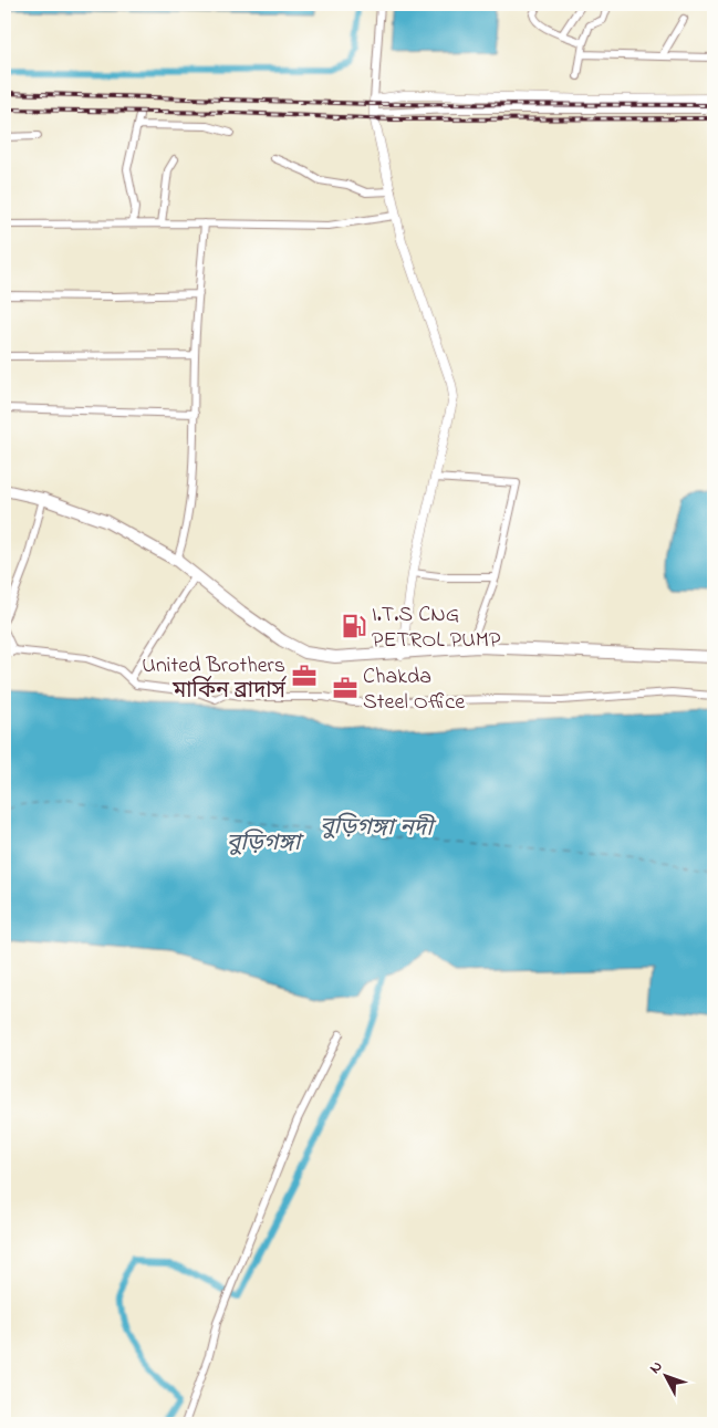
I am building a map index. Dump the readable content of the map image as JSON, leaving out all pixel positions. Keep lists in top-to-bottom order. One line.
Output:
{"water":["বুড়িগঙ্গা নদী","বুড়িগঙ্গা"],"places":{"fuel station":["I.T.S CNG PETROL PUMP"],"office":["United Brothers মার্কিন ব্রাদার্স","Chakda Steel Office"]},"north":"top left"}
